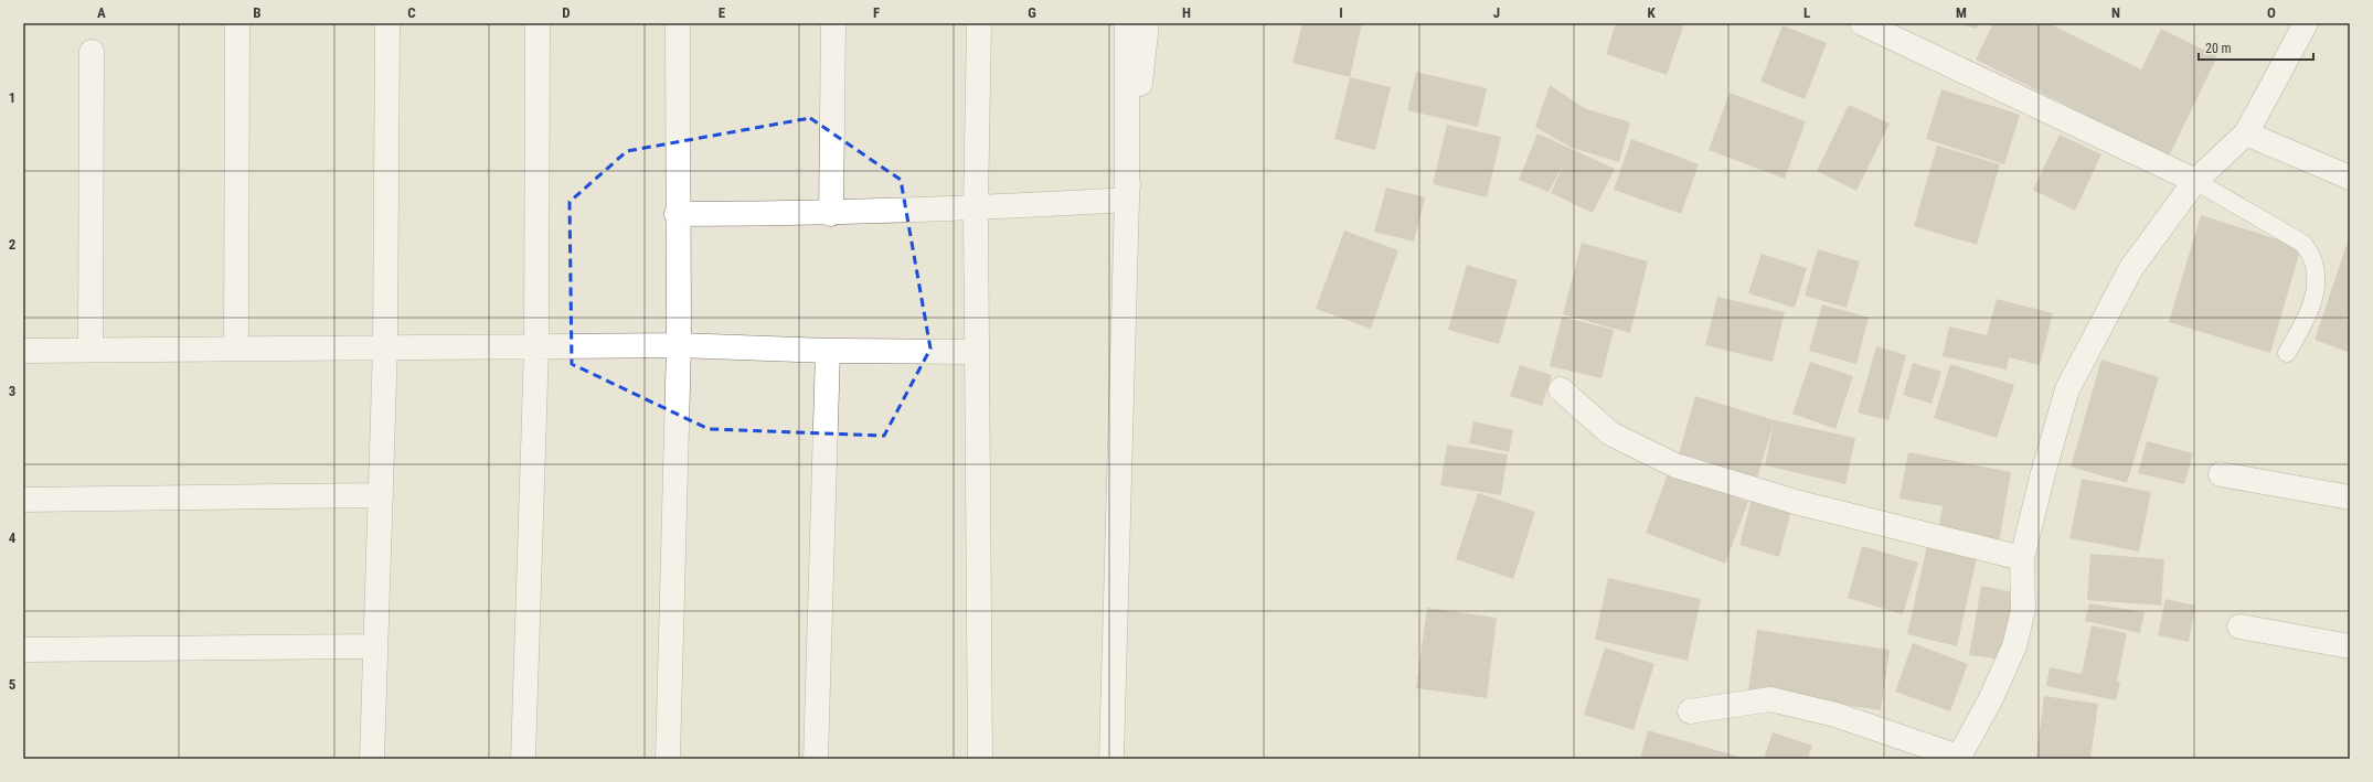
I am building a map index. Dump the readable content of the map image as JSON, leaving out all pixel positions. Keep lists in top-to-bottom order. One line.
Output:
{"scale_bar":"20 m","grid":{"columns":["A","B","C","D","E","F","G","H","I","J","K","L","M","N","O"],"rows":["1","2","3","4","5"]}}
